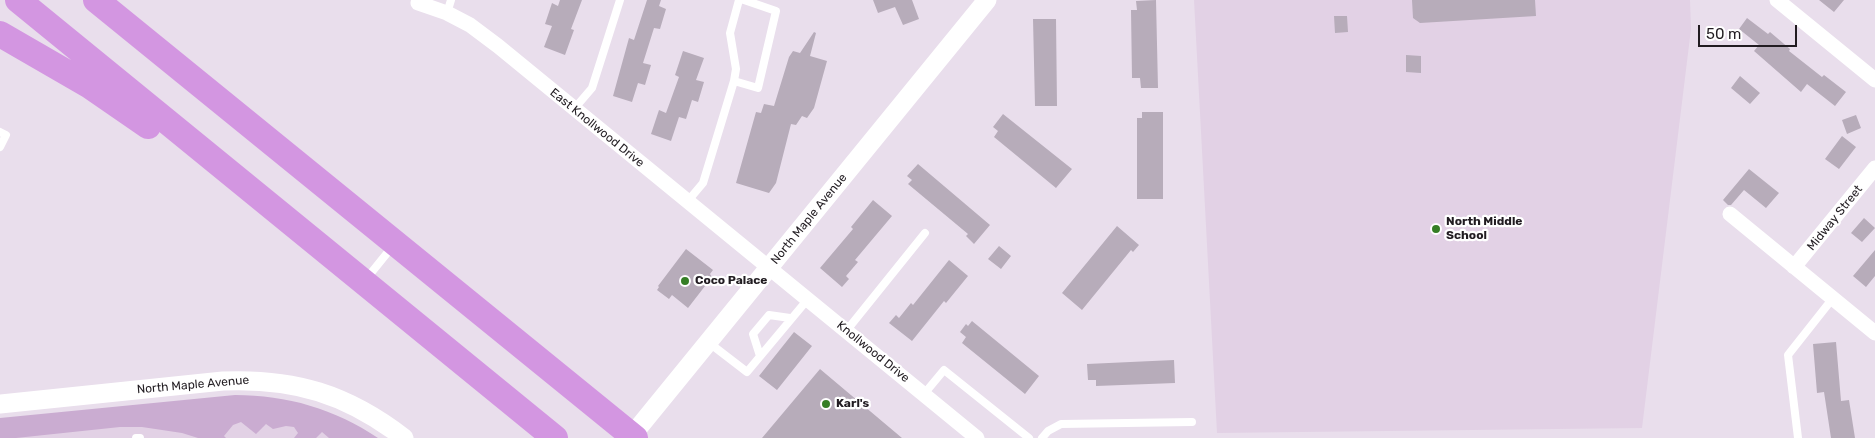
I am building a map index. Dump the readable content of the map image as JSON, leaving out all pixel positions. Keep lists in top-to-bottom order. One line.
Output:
{"streets":{"street":["East Knollwood Drive","Midway Street","North Maple Avenue","Knollwood Drive"]},"crossings":[["East Knollwood Drive","North Maple Avenue"],["East Knollwood Drive","Knollwood Drive"],["North Maple Avenue","Knollwood Drive"]],"places":["North Middle School","Coco Palace","Karl's"],"scale_bar":"50 m"}
